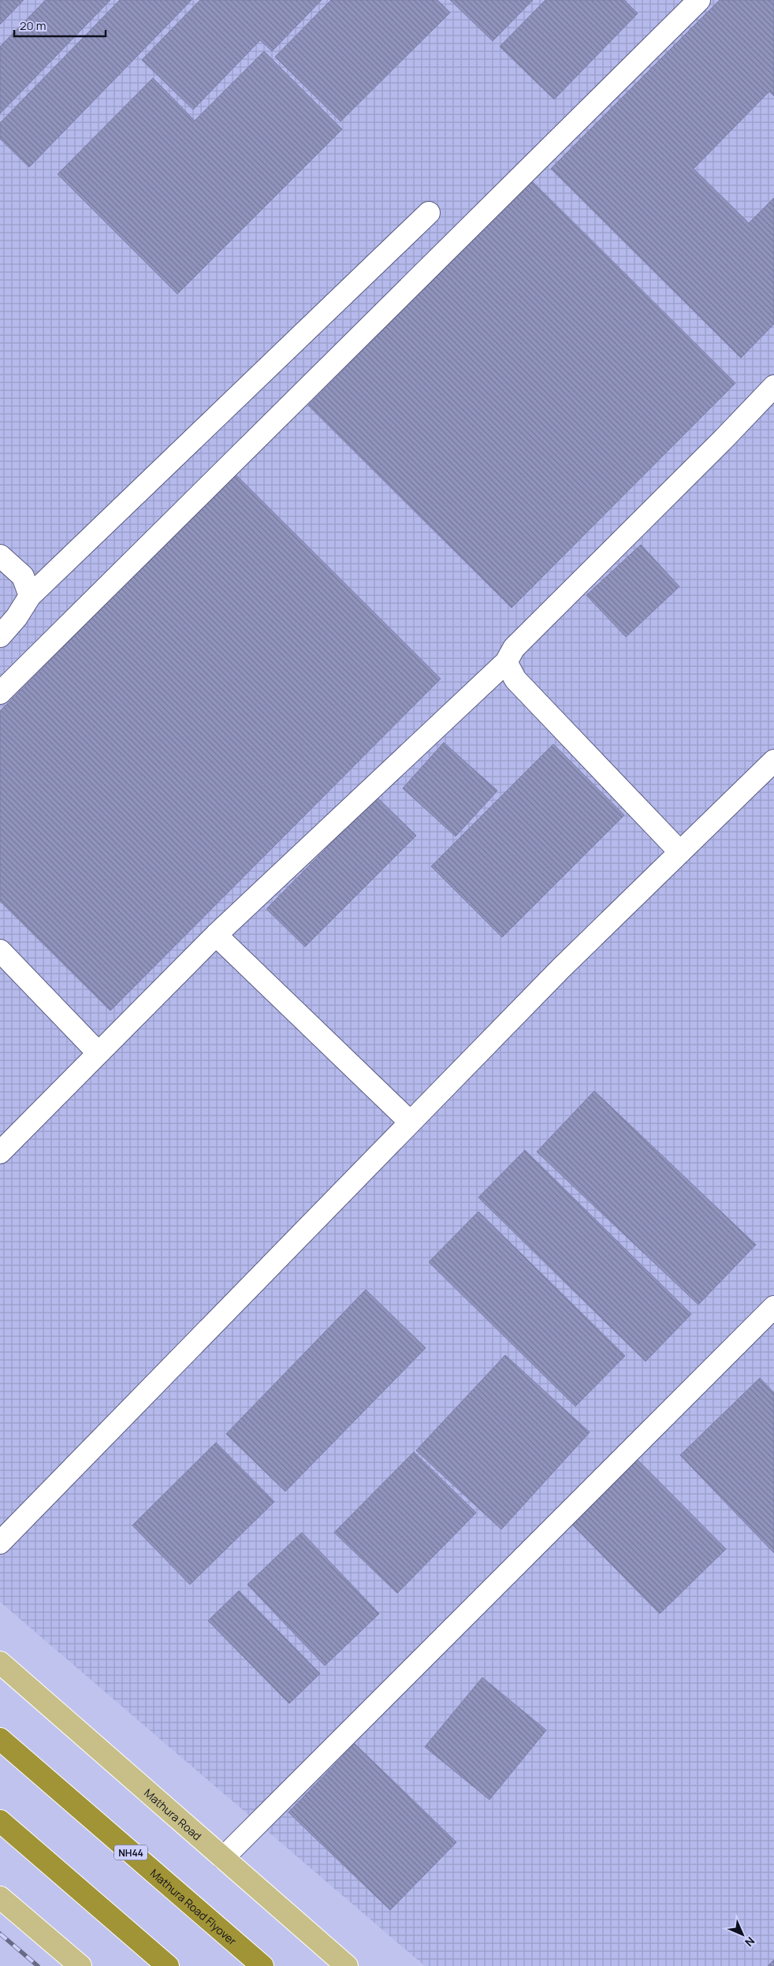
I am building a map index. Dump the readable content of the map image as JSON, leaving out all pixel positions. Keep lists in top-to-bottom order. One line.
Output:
{"streets":{"highway":["NH44","Mathura Road Flyover"],"main road":["Mathura Road"]},"scale_bar":"20 m","north":"bottom right"}
